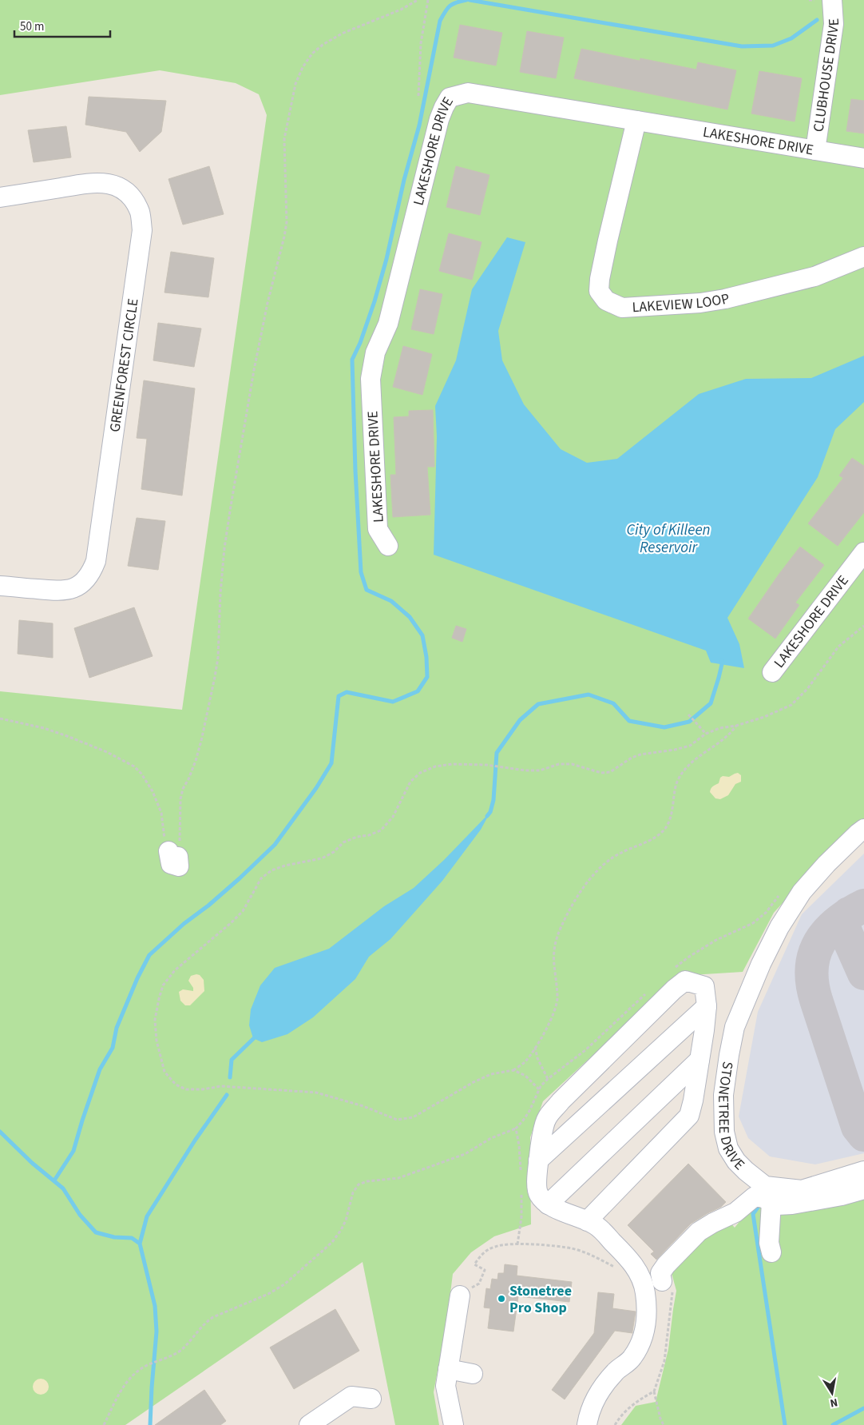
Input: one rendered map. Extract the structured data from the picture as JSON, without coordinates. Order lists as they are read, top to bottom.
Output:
{
  "streets": {
    "street": [
      "CLUBHOUSE DRIVE",
      "LAKESHORE DRIVE",
      "LAKEVIEW LOOP",
      "GREENFOREST CIRCLE",
      "STONETREE DRIVE"
    ]
  },
  "crossings": [
    ["CLUBHOUSE DRIVE", "LAKESHORE DRIVE"],
    ["LAKESHORE DRIVE", "LAKEVIEW LOOP"]
  ],
  "water": ["City of Killeen Reservoir"],
  "places": ["Stonetree Pro Shop"],
  "scale_bar": "50 m",
  "north": "bottom"
}
